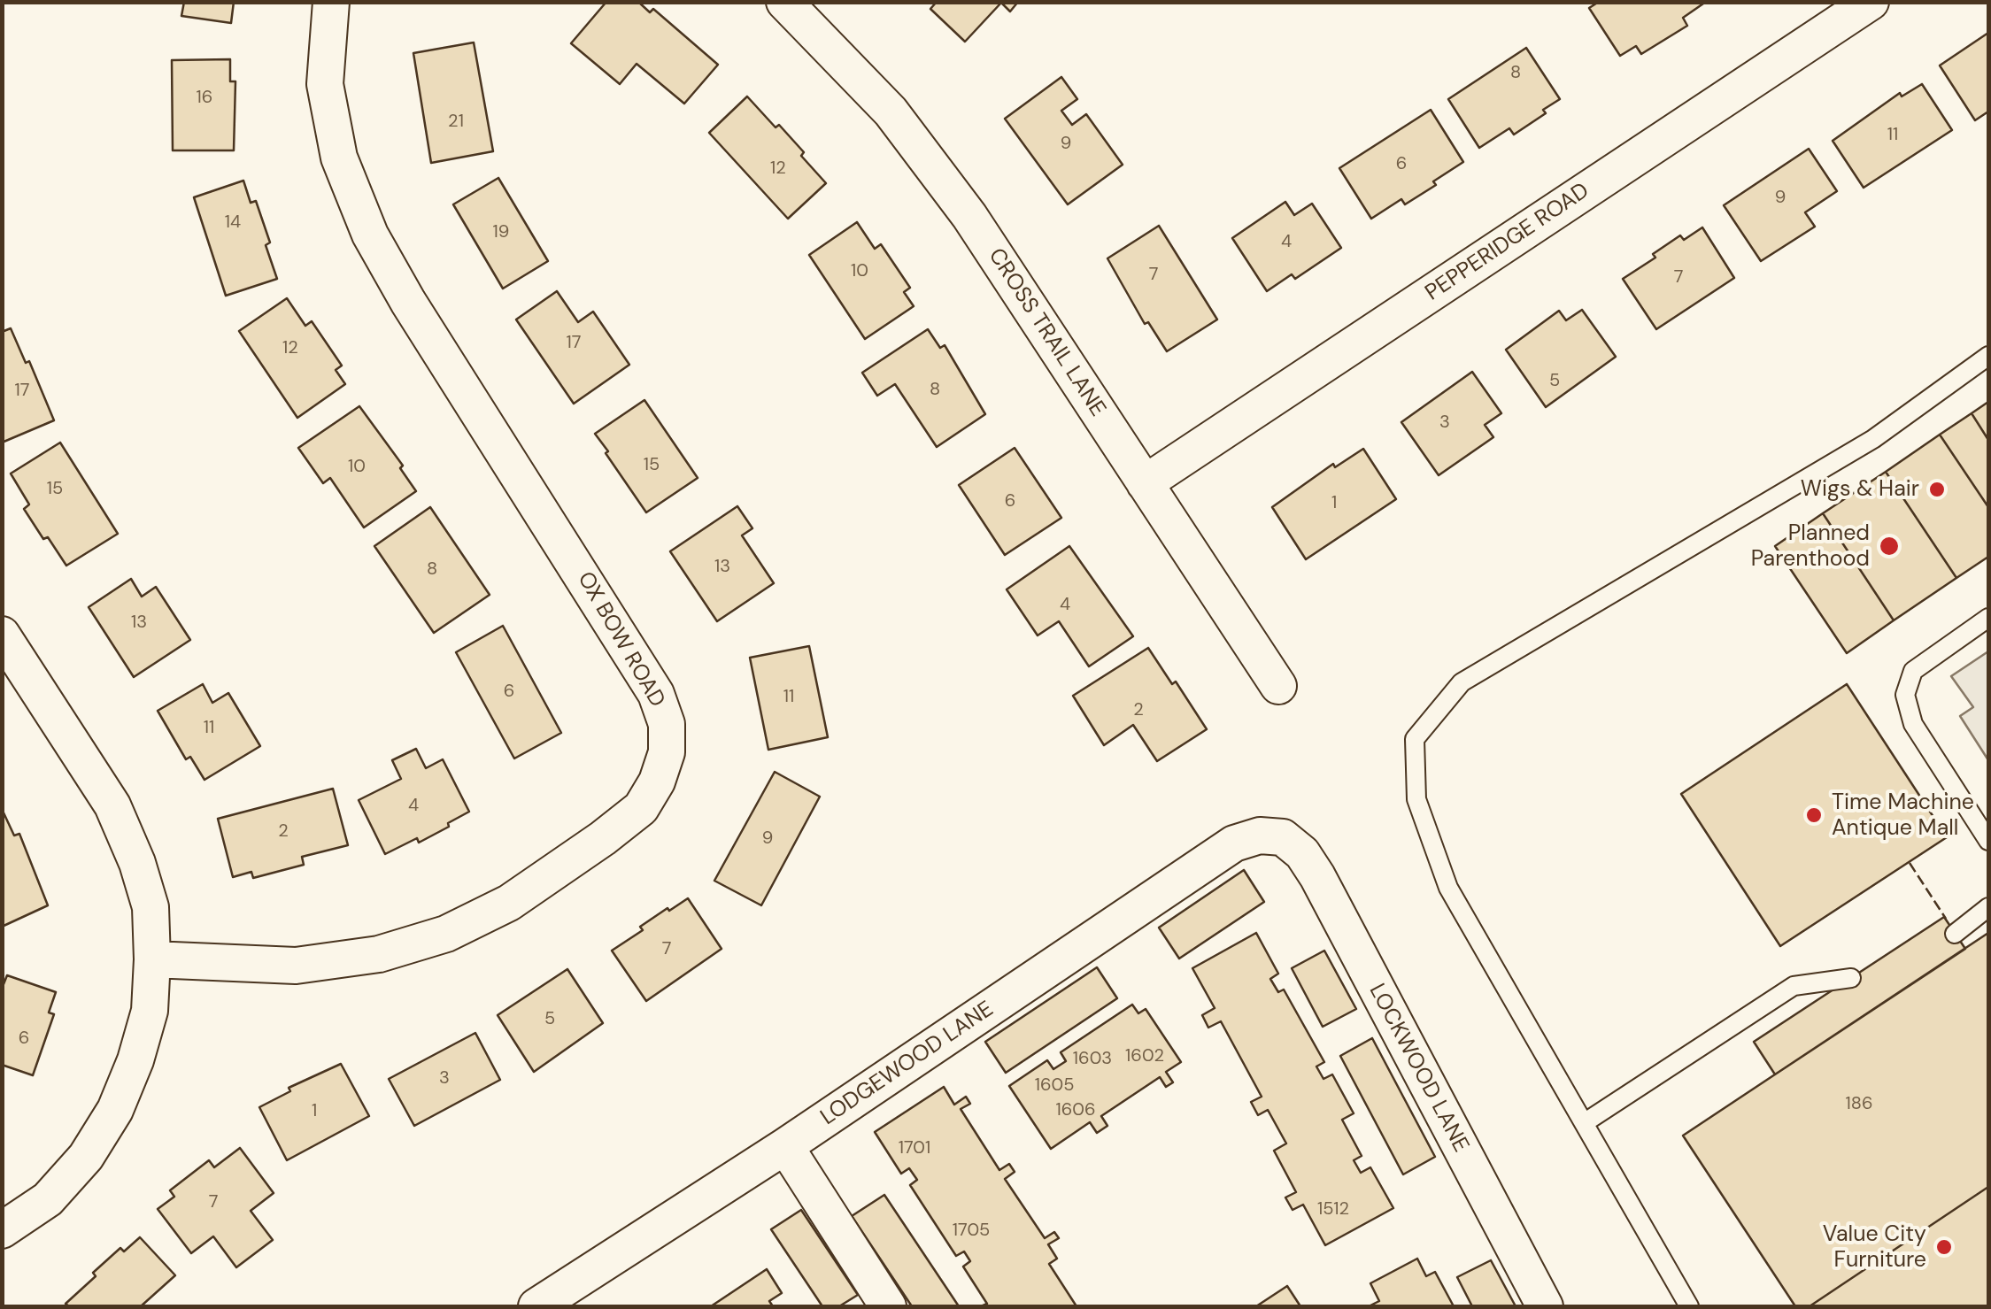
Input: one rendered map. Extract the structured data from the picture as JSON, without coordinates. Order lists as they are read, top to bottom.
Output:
{
  "streets": {
    "street": [
      "PEPPERIDGE ROAD",
      "CROSS TRAIL LANE",
      "OX BOW ROAD",
      "LODGEWOOD LANE",
      "LOCKWOOD LANE"
    ]
  },
  "crossings": [
    ["PEPPERIDGE ROAD", "CROSS TRAIL LANE"],
    ["LODGEWOOD LANE", "LOCKWOOD LANE"]
  ],
  "places": [
    "Wigs & Hair",
    "Planned Parenthood",
    "Time Machine Antique Mall",
    "Value City Furniture"
  ],
  "house_numbers": [
    "8",
    "16",
    "21",
    "11",
    "9",
    "6",
    "12",
    "9",
    "14",
    "19",
    "4",
    "10",
    "7",
    "7",
    "17",
    "12",
    "5",
    "8",
    "17",
    "3",
    "15",
    "10",
    "15",
    "6",
    "1",
    "13",
    "8",
    "4",
    "13",
    "6",
    "11",
    "2",
    "11",
    "4",
    "2",
    "9",
    "7",
    "5",
    "6",
    "1602",
    "1603",
    "3",
    "1605",
    "186",
    "1606",
    "1",
    "1701",
    "7",
    "1512",
    "1705"
  ]
}
